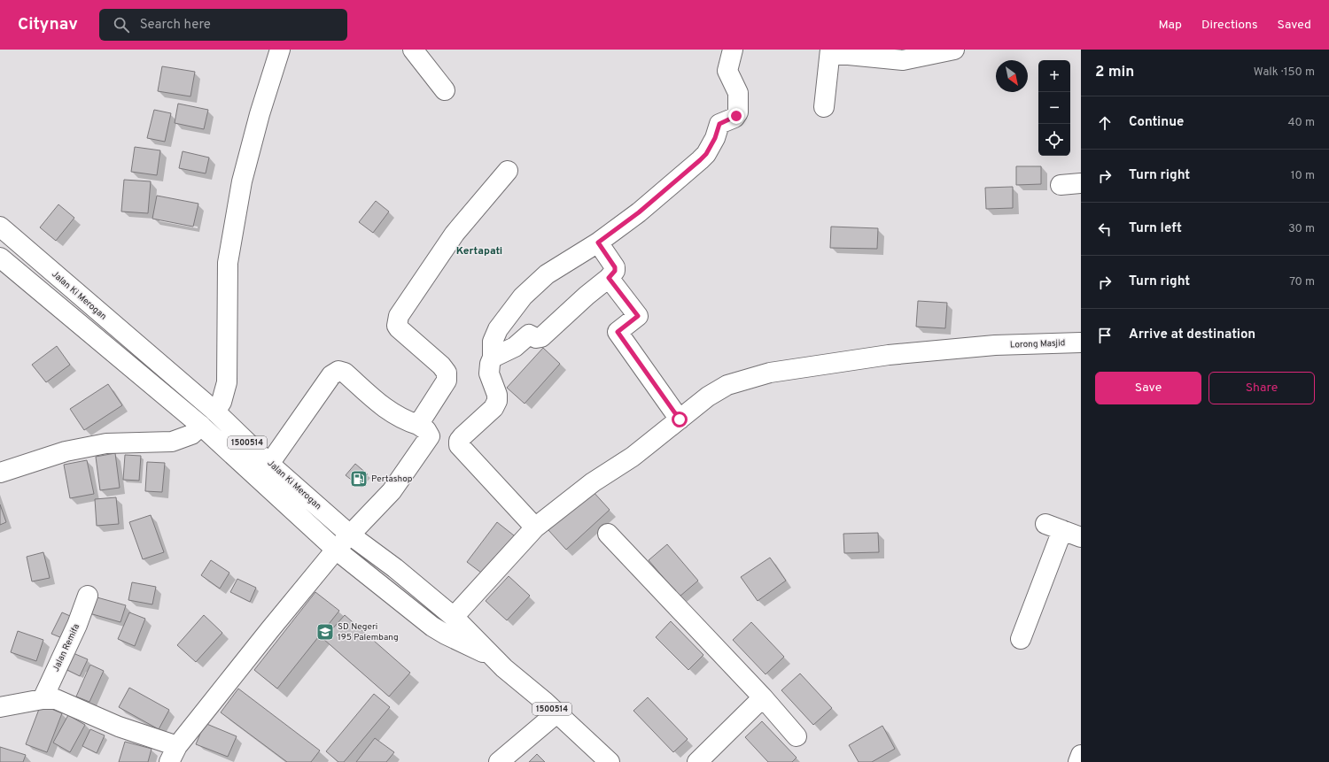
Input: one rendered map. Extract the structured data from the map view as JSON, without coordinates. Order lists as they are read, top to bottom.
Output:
{
  "streets": {
    "main road": [
      "Jalan Ki Merogan",
      "Lorong Masjid",
      "1500514",
      "Jalan Remifa"
    ]
  },
  "crossings": [
    ["Jalan Ki Merogan", "Lorong Masjid"]
  ],
  "districts": ["Kertapati"],
  "places": {
    "fuel station": ["Pertashop"],
    "school or university": ["SD Negeri 195 Palembang"]
  },
  "north": "bottom right",
  "page": {
    "header": "Citynav",
    "search": "Search here",
    "nav": ["Map", "Directions", "Saved"],
    "heading": ["2 min", "Walk · 150 m"],
    "map_buttons": ["+", "−"],
    "list": [
      ["Continue", "40 m"],
      ["Turn right", "10 m"],
      ["Turn left", "30 m"],
      ["Turn right", "70 m"],
      "Arrive at destination"
    ],
    "buttons": ["Save", "Share"]
  }
}
